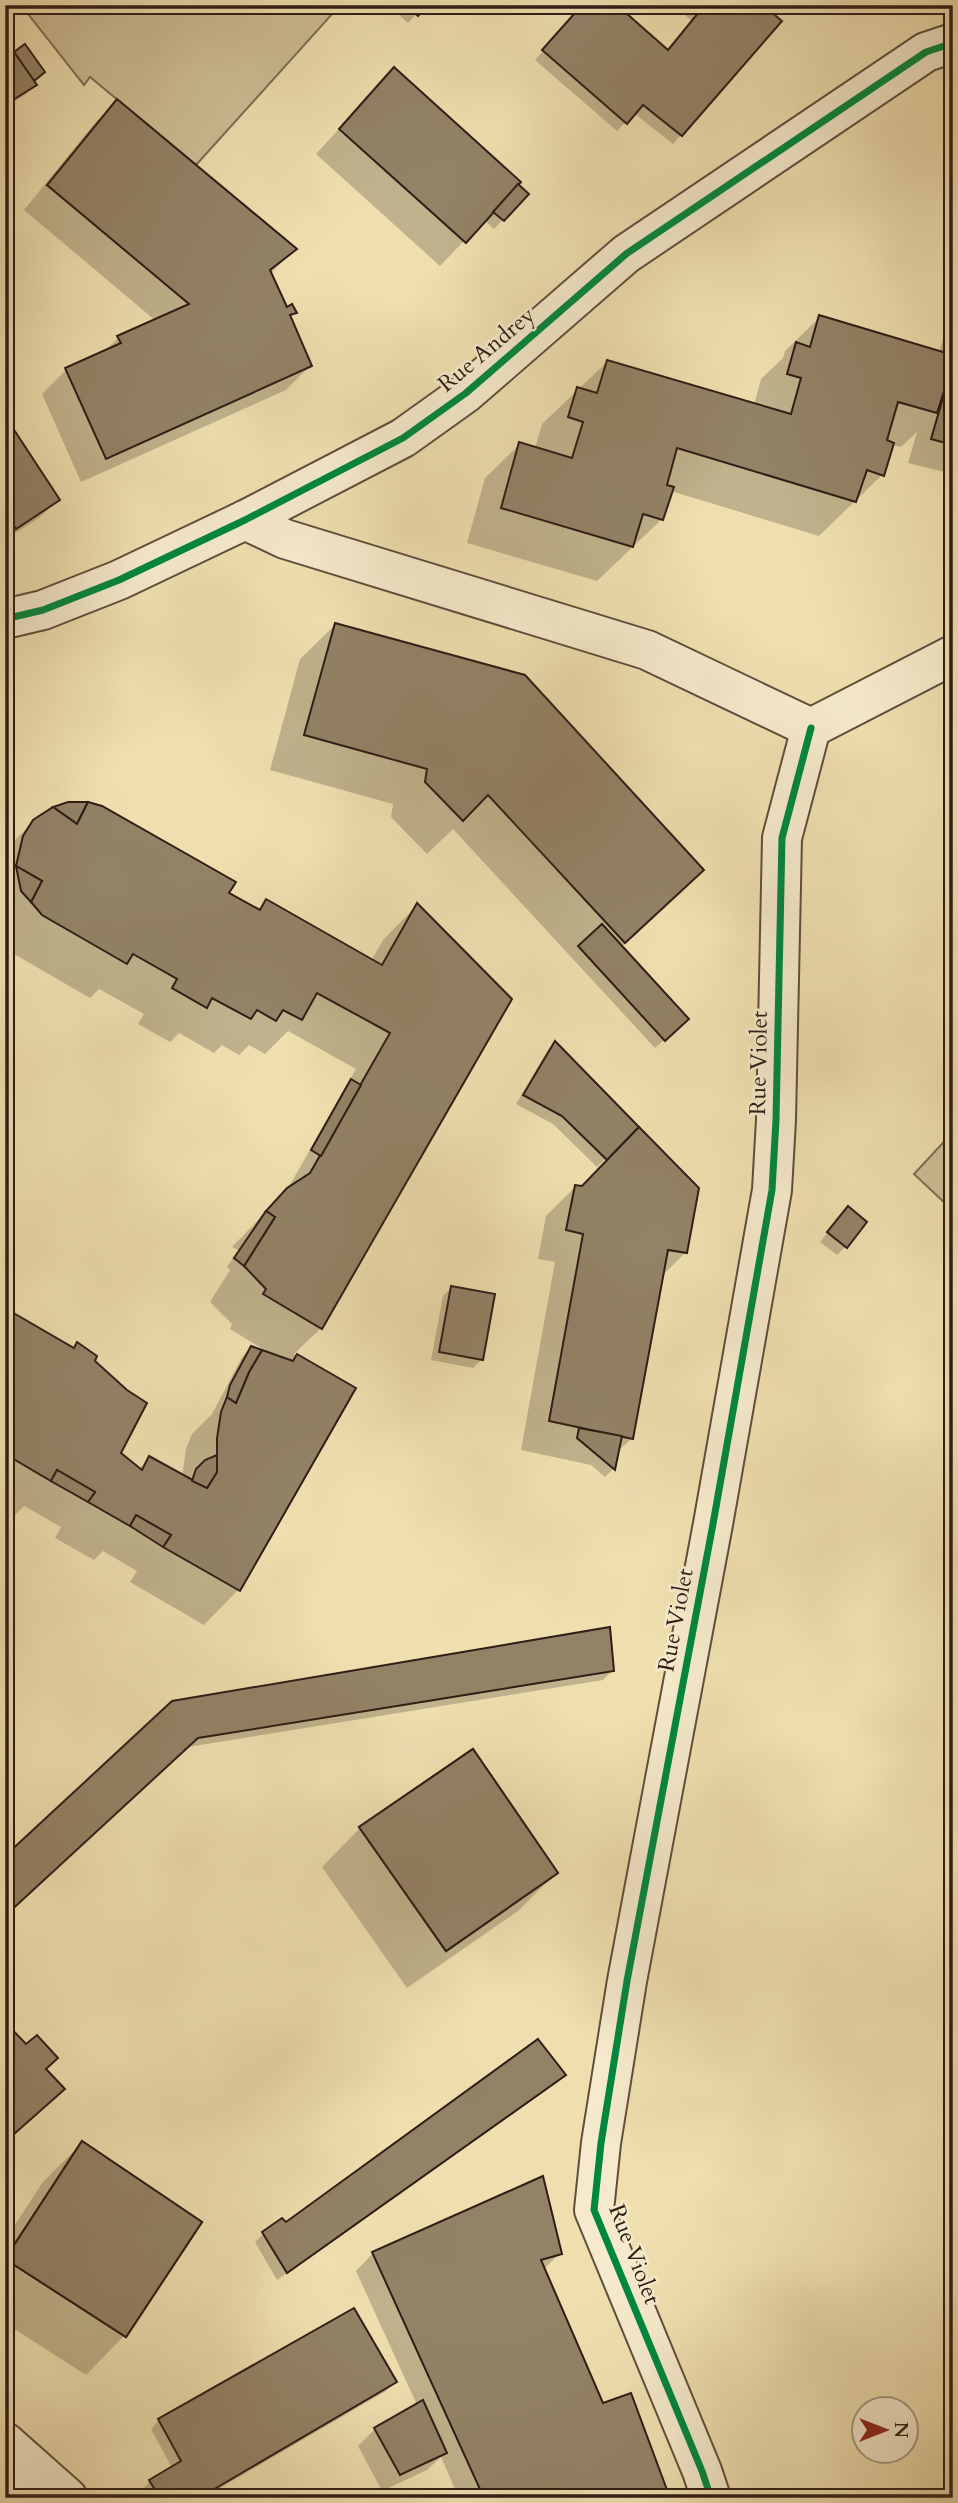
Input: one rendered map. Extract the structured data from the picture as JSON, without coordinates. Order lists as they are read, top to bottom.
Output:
{
  "streets": {
    "street": ["Rue Andrey", "Rue Violet"]
  },
  "north": "right"
}
